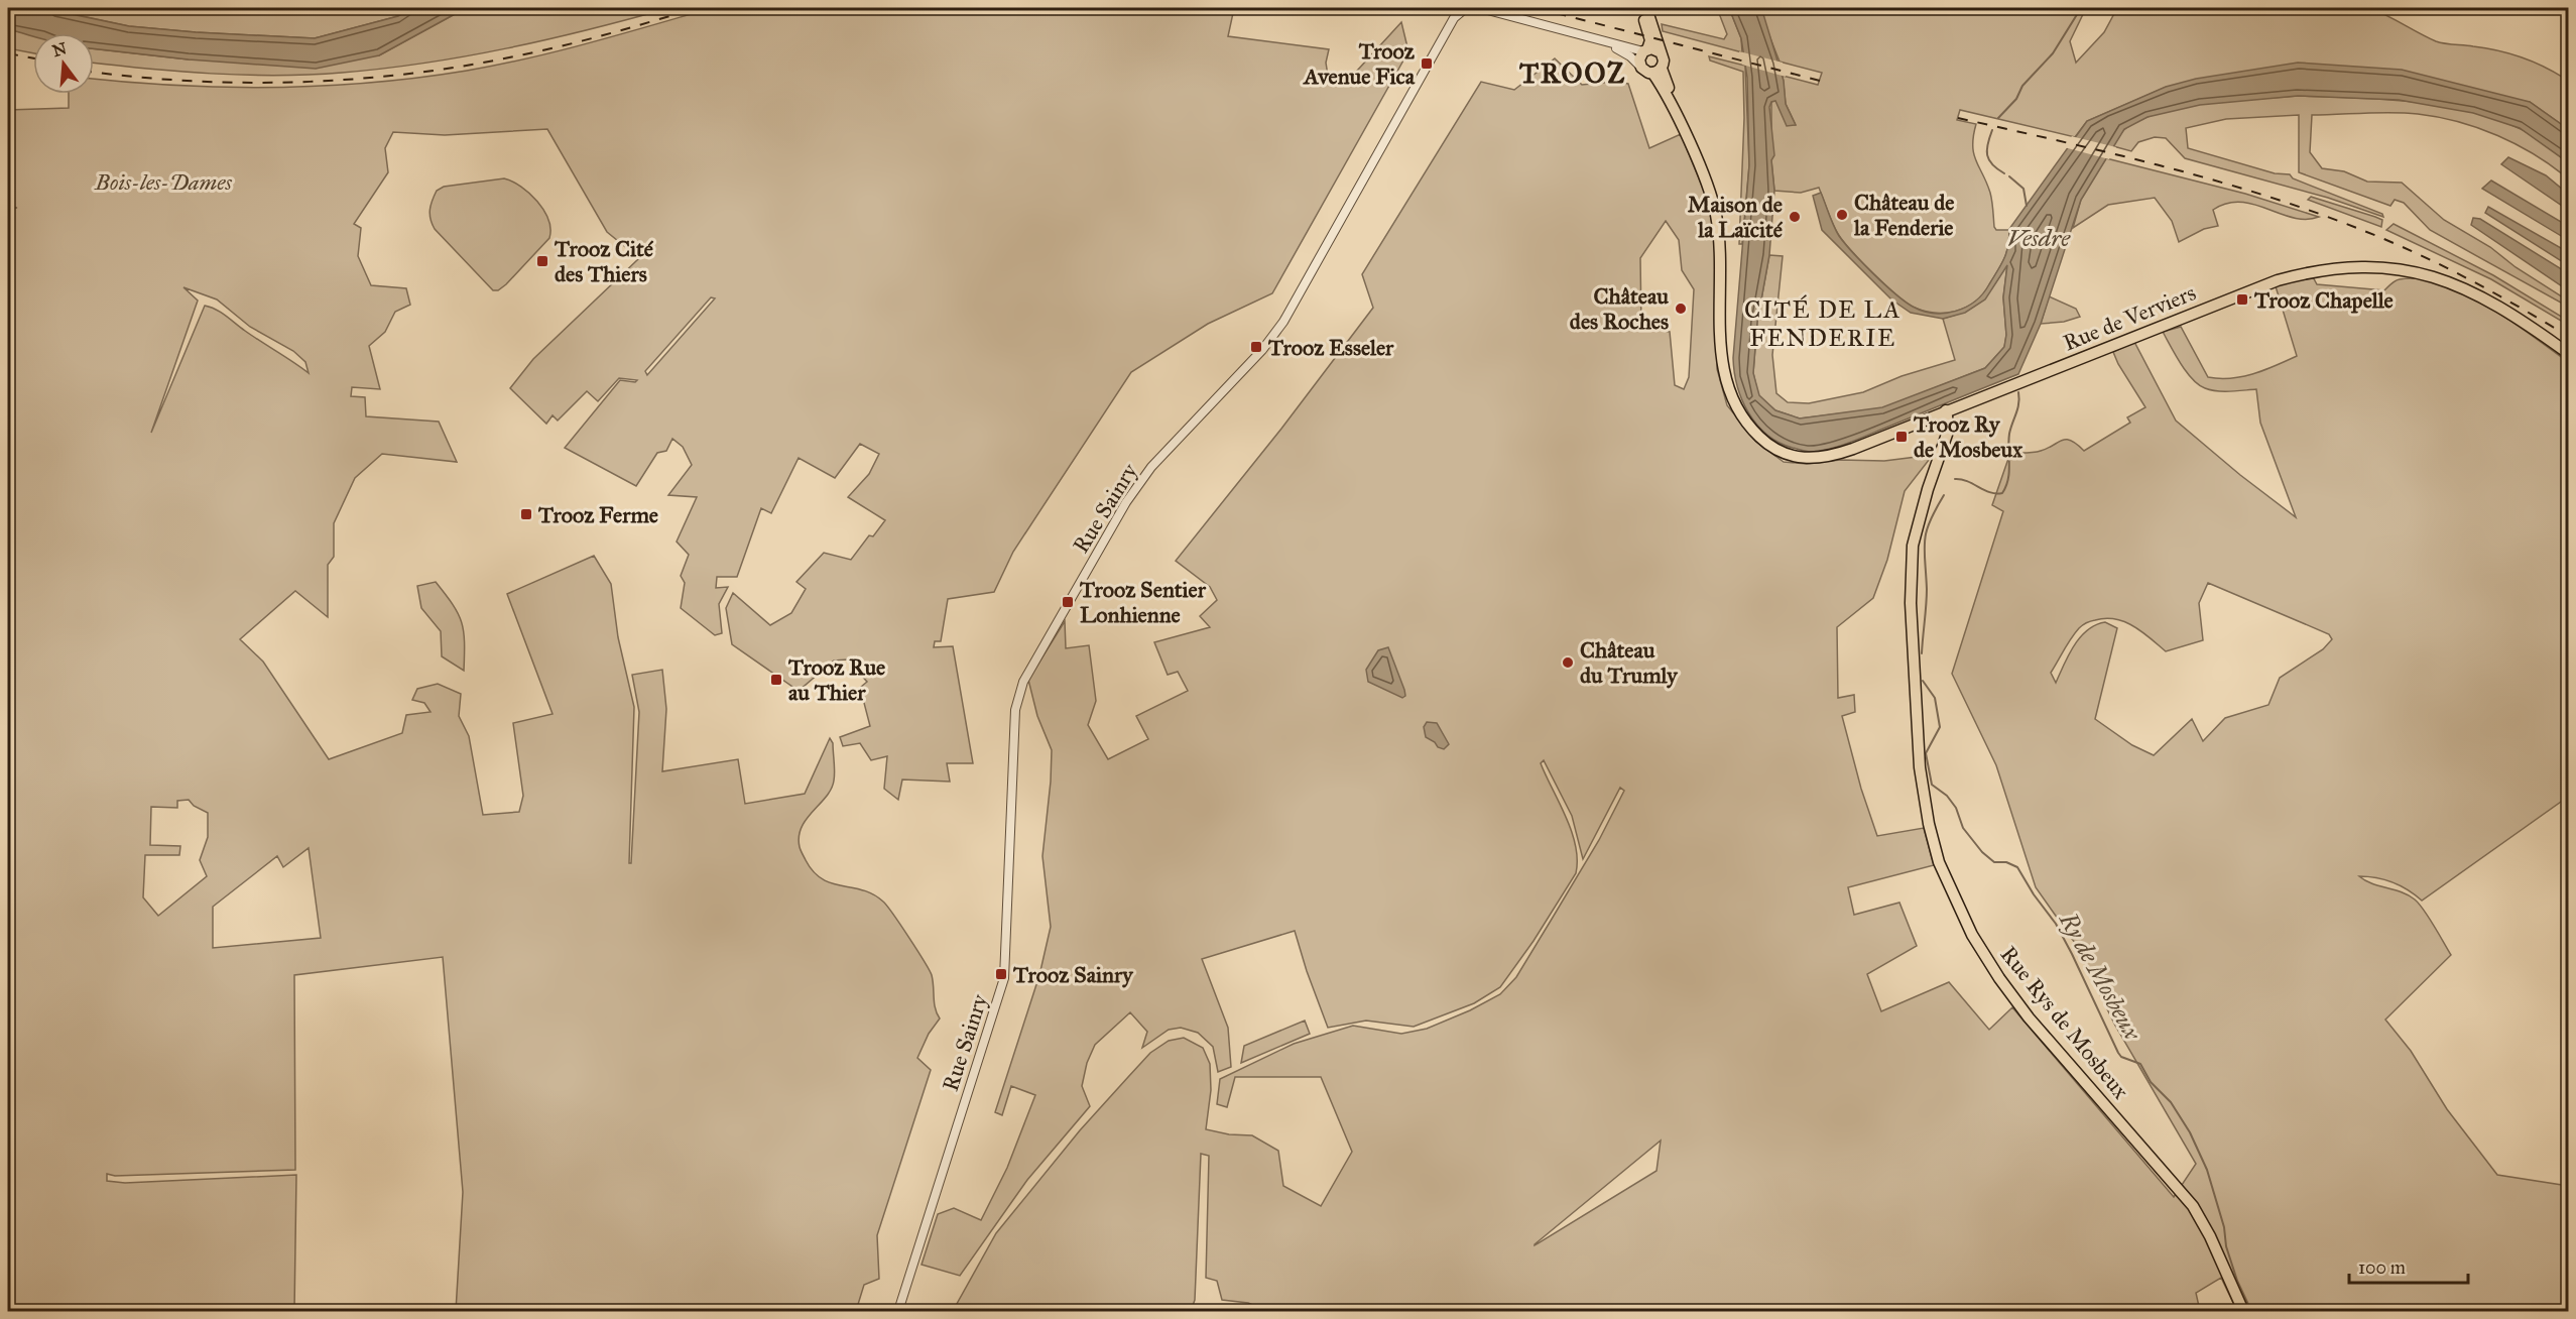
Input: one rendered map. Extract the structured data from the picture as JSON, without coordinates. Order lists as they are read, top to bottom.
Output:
{
  "streets": {
    "main road": ["Rue de Verviers", "Rue Rys de Mosbeux"],
    "street": ["Rue Sainry"]
  },
  "crossings": [
    ["Rue de Verviers", "Rue Rys de Mosbeux"]
  ],
  "districts": ["TROOZ", "CITÉ DE LA FENDERIE"],
  "water": ["Vesdre", "Ry de Mosbeux"],
  "parks": ["Bois-les-Dames"],
  "places": {
    "transit": [
      "Trooz Avenue Fica",
      "Trooz Cité des Thiers",
      "Trooz Chapelle",
      "Trooz Esseler",
      "Trooz Ry de Mosbeux",
      "Trooz Ferme",
      "Trooz Sentier Lonhienne",
      "Trooz Rue au Thier",
      "Trooz Sainry"
    ],
    "other": [
      "Château de la Fenderie",
      "Maison de la Laïcité",
      "Château des Roches",
      "Château du Trumly"
    ]
  },
  "scale_bar": "100 m",
  "north": "top"
}
